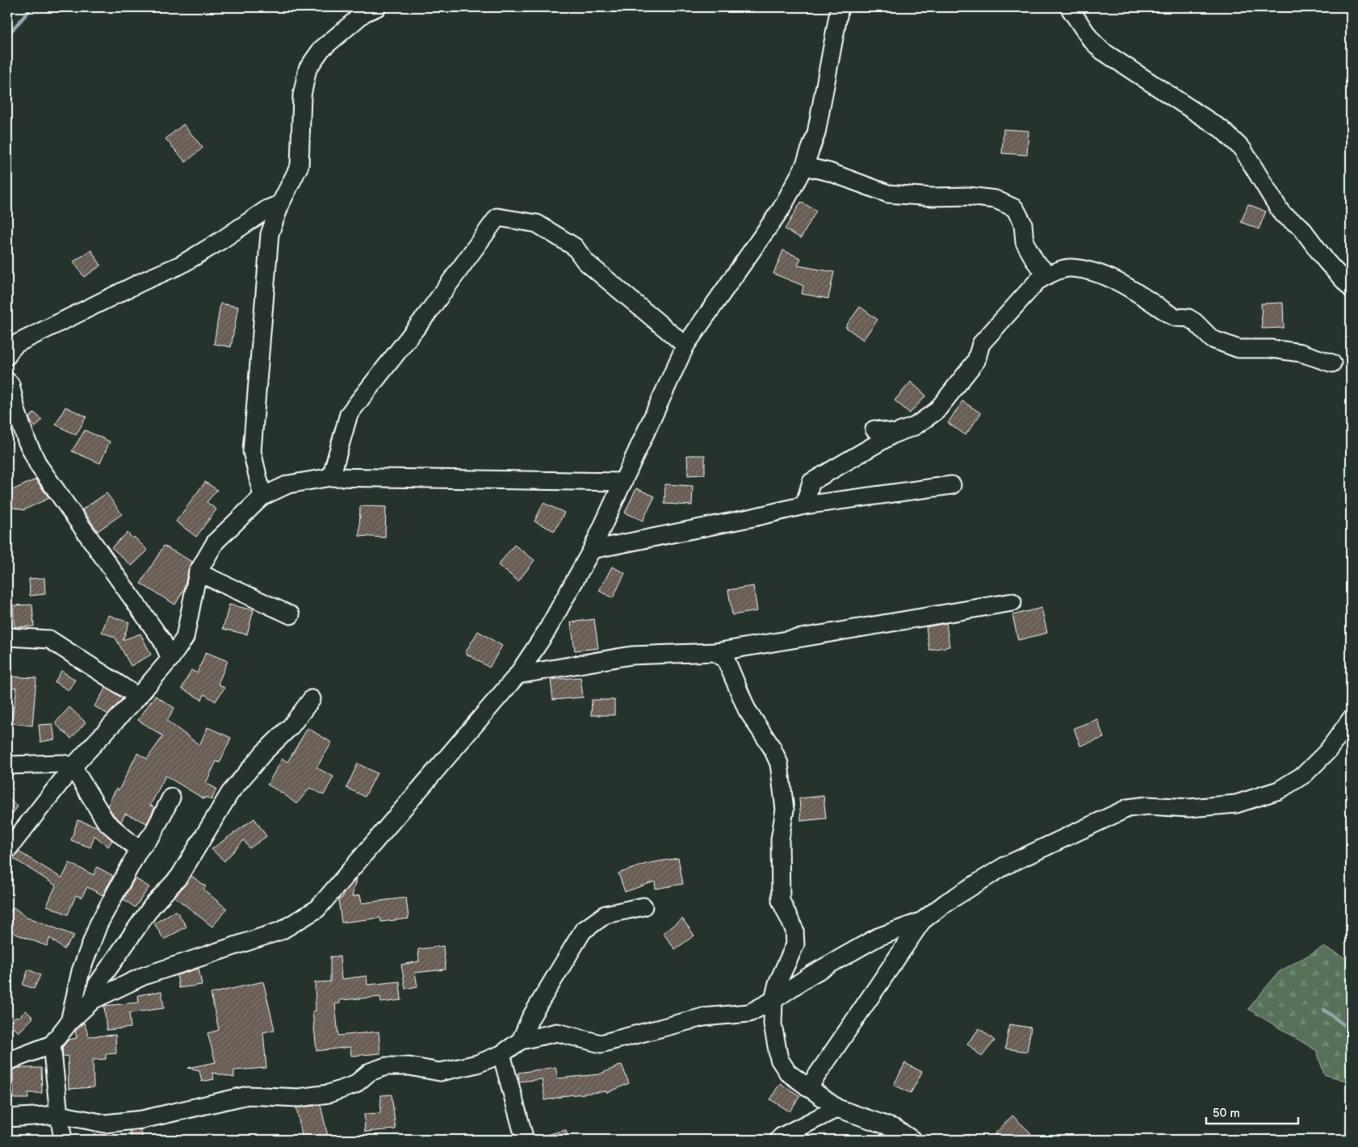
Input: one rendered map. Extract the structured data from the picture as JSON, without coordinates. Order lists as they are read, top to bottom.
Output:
{
  "scale_bar": "50 m"
}
